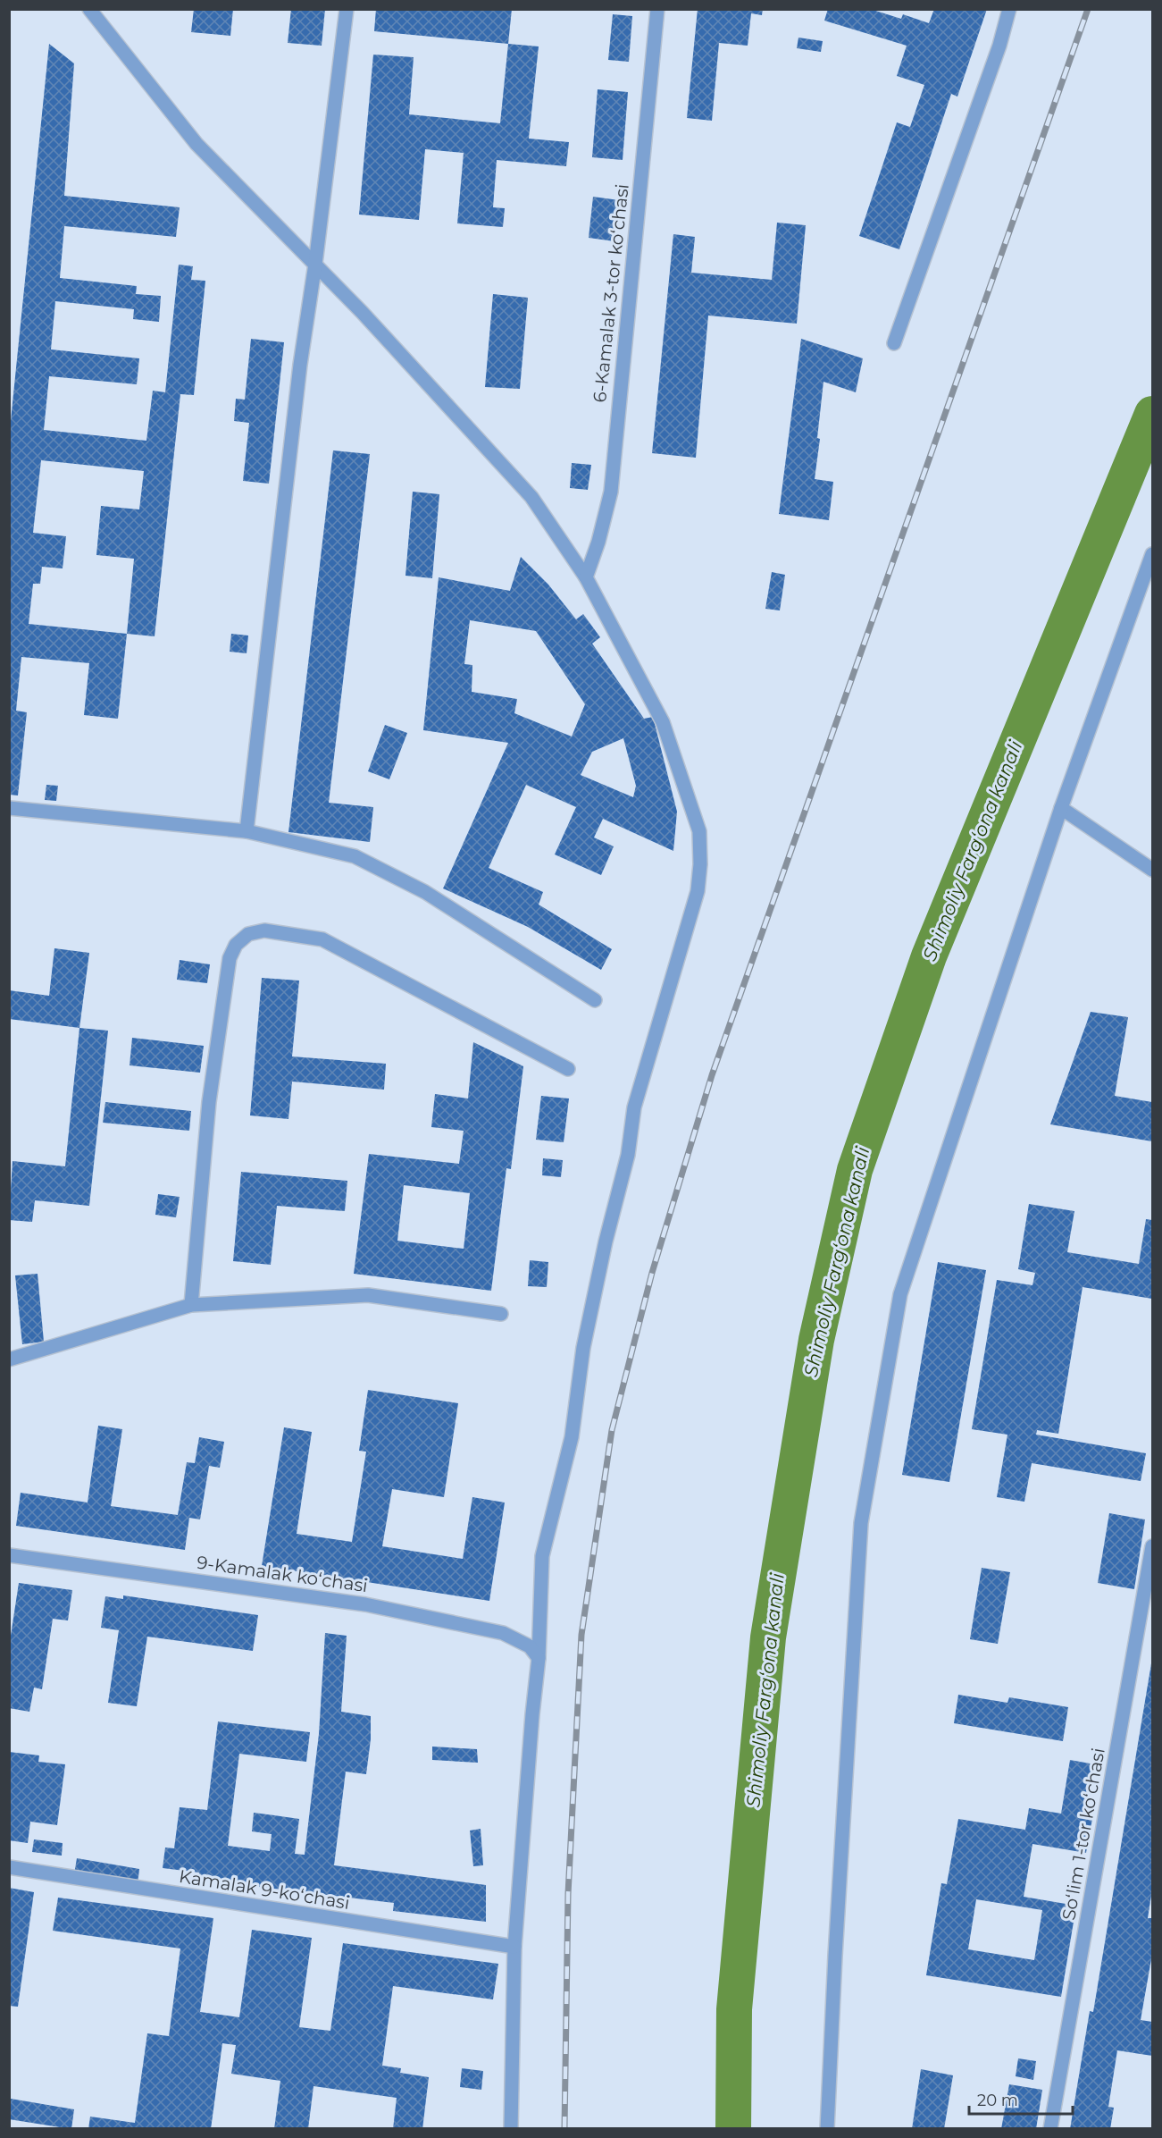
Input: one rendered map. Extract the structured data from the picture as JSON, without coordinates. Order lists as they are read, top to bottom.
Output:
{
  "streets": {
    "street": [
      "6-Kamalak 3-tor koʻchasi",
      "9-Kamalak koʻchasi",
      "Soʻlim 1-tor koʻchasi",
      "Kamalak 9-koʻchasi"
    ]
  },
  "water": ["Shimoliy Fargʻona kanali"],
  "scale_bar": "20 m"
}
